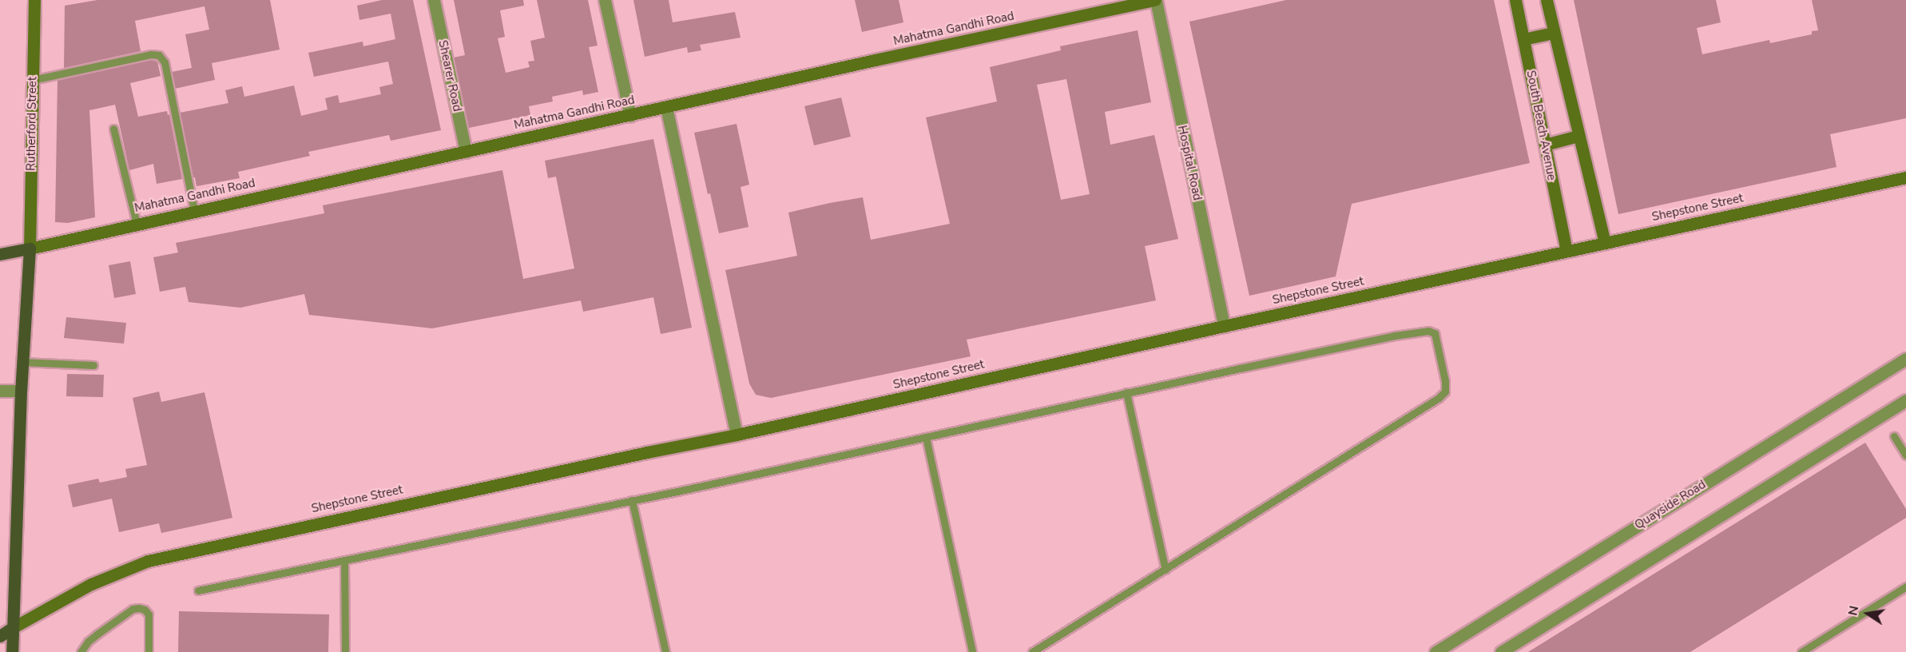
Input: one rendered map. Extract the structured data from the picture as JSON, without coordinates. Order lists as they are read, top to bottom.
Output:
{
  "streets": {
    "main road": [
      "Mahatma Gandhi Road",
      "Rutherford Street",
      "South Beach Avenue",
      "Shepstone Street"
    ],
    "street": ["Shearer Road", "Hospital Road", "Quayside Road"]
  },
  "crossings": [
    ["Mahatma Gandhi Road", "Shearer Road"],
    ["Mahatma Gandhi Road", "Rutherford Street"],
    ["Mahatma Gandhi Road", "Hospital Road"],
    ["South Beach Avenue", "Shepstone Street"],
    ["Hospital Road", "Shepstone Street"]
  ],
  "north": "left"
}
